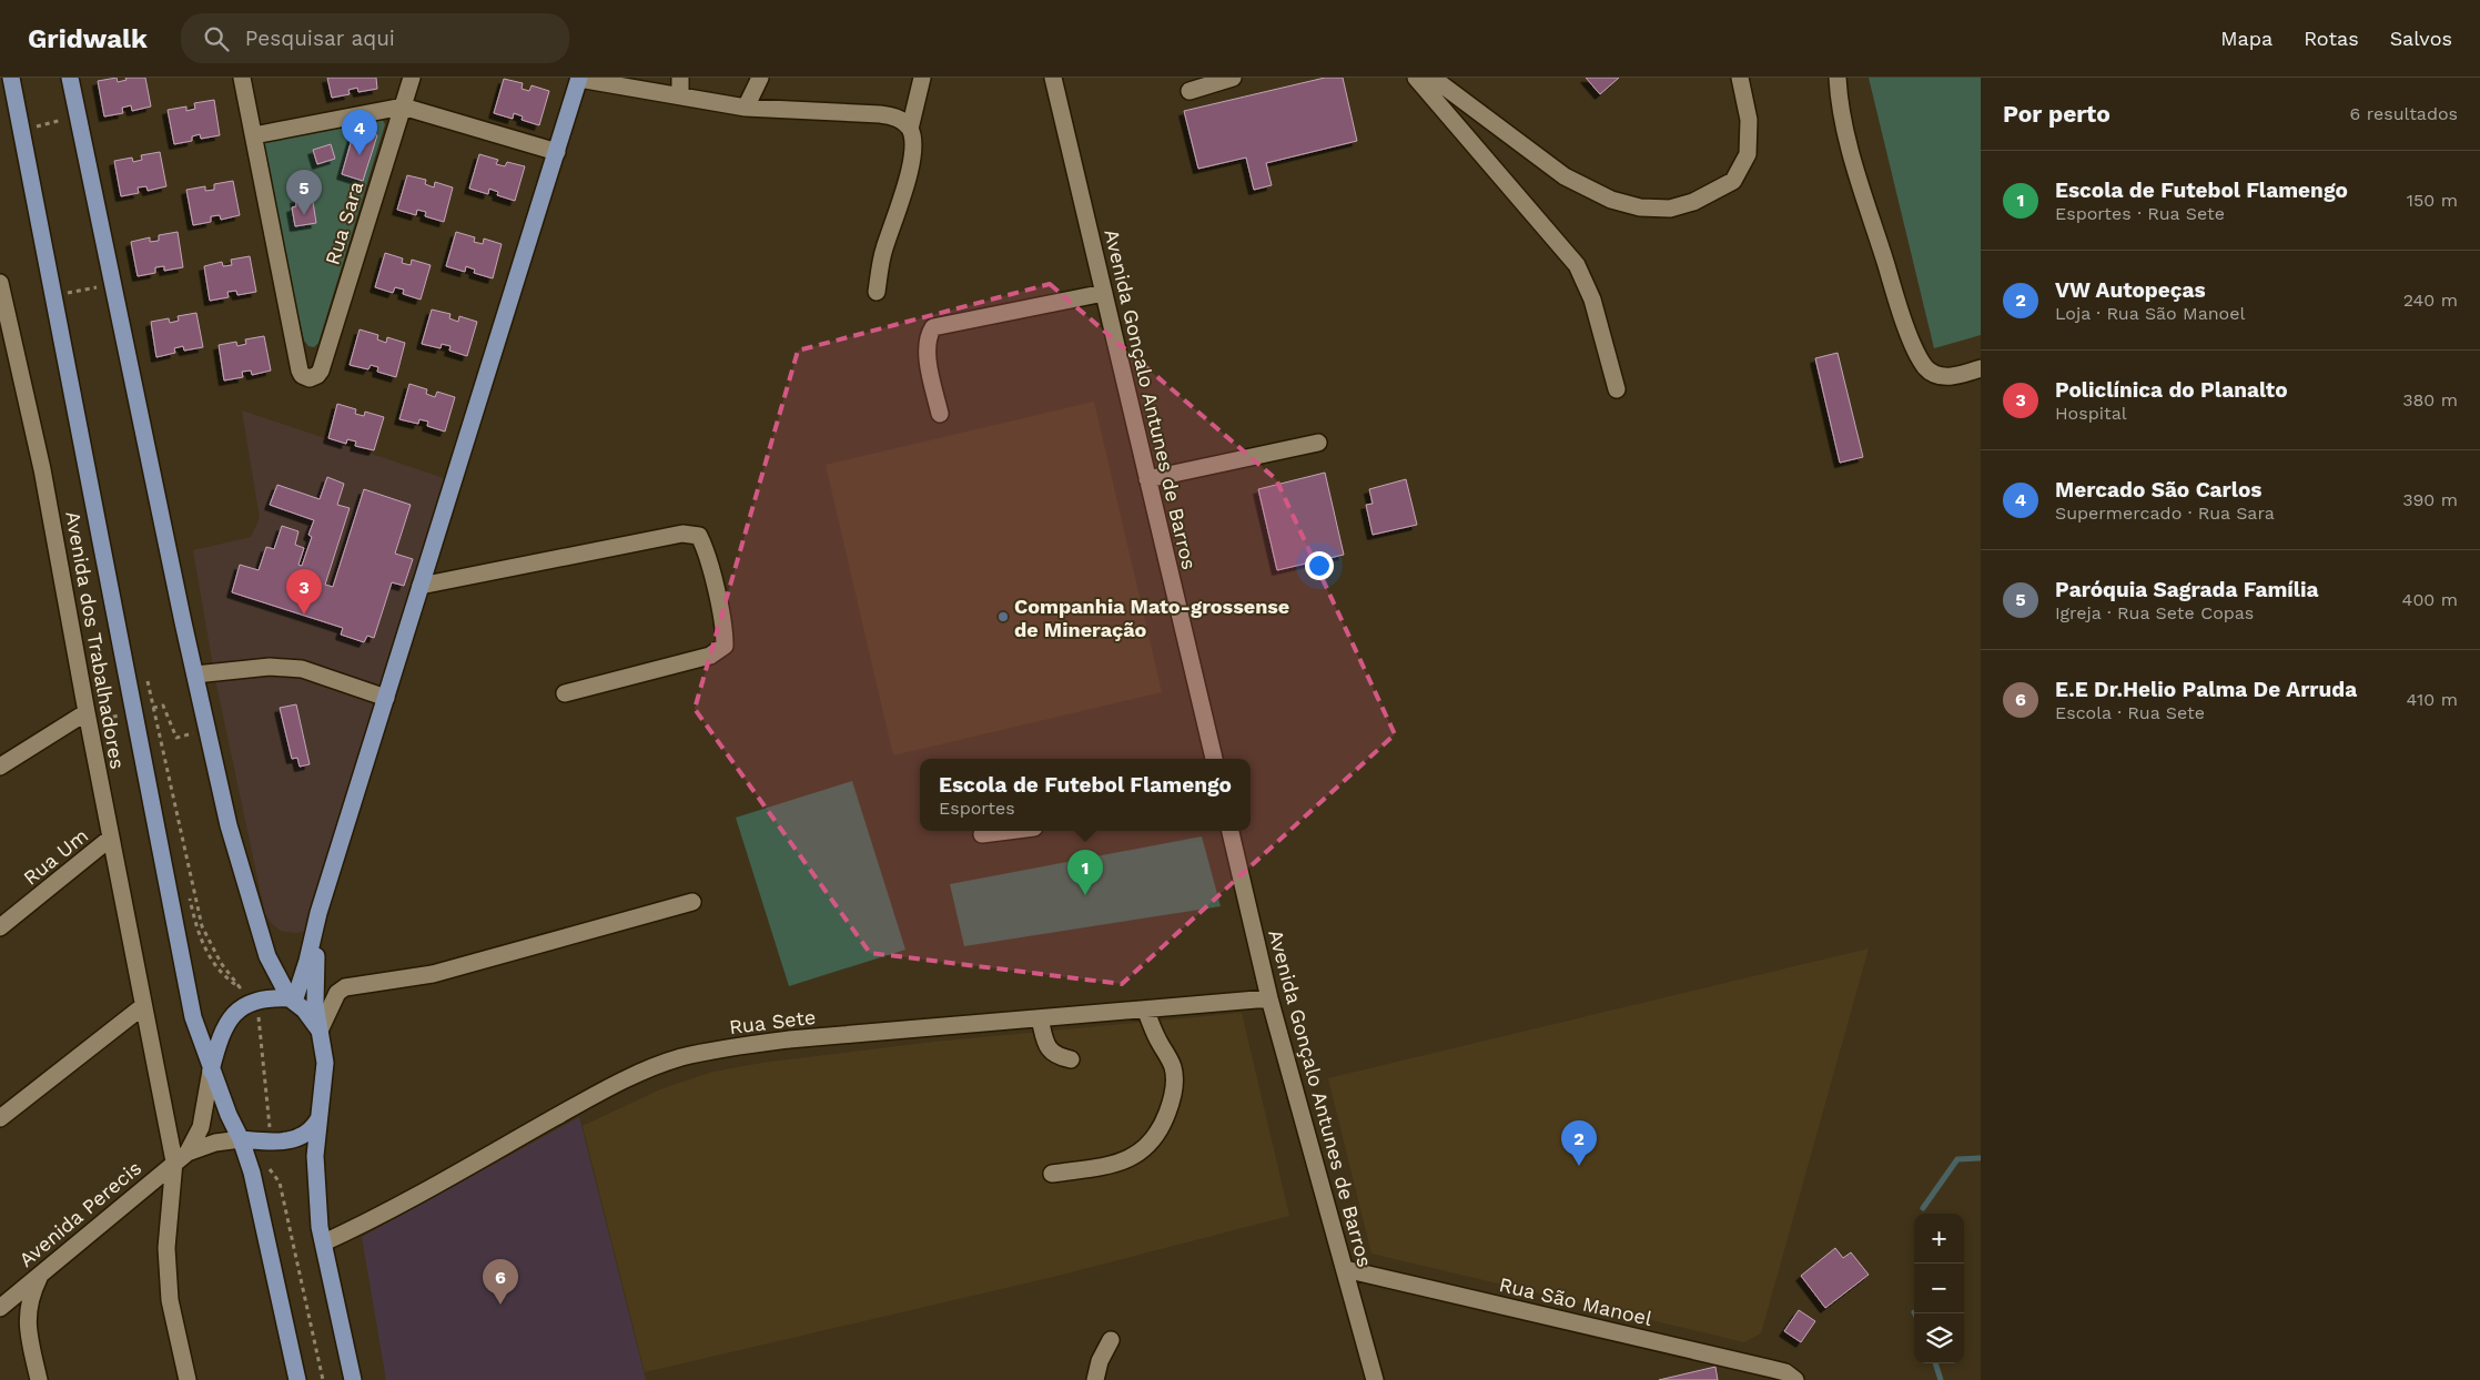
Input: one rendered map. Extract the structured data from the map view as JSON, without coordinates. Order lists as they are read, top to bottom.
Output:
{
  "streets": {
    "street": [
      "Rua Sara",
      "Avenida Gonçalo Antunes de Barros",
      "Avenida dos Trabalhadores",
      "Rua Um",
      "Rua Sete",
      "Avenida Perecis",
      "Rua São Manoel"
    ]
  },
  "crossings": [
    ["Avenida Gonçalo Antunes de Barros", "Rua Sete"],
    ["Avenida Gonçalo Antunes de Barros", "Rua São Manoel"],
    ["Avenida dos Trabalhadores", "Rua Um"],
    ["Avenida dos Trabalhadores", "Avenida Perecis"]
  ],
  "places": ["Companhia Mato-grossense de Mineração"],
  "page": {
    "header": "Gridwalk",
    "search": "Pesquisar aqui",
    "nav": ["Mapa", "Rotas", "Salvos"],
    "heading": ["Por perto", "6 resultados"],
    "pins": [
      "4",
      "5",
      "3",
      "1",
      "2",
      "6"
    ],
    "list": [
      {
        "mark": "1",
        "name": "Escola de Futebol Flamengo",
        "note": "Esportes · Rua Sete",
        "value": "150 m"
      },
      {
        "mark": "2",
        "name": "VW Autopeças",
        "note": "Loja · Rua São Manoel",
        "value": "240 m"
      },
      {
        "mark": "3",
        "name": "Policlínica do Planalto",
        "note": "Hospital",
        "value": "380 m"
      },
      {
        "mark": "4",
        "name": "Mercado São Carlos",
        "note": "Supermercado · Rua Sara",
        "value": "390 m"
      },
      {
        "mark": "5",
        "name": "Paróquia Sagrada Família",
        "note": "Igreja · Rua Sete Copas",
        "value": "400 m"
      },
      {
        "mark": "6",
        "name": "E.E Dr.Helio Palma De Arruda",
        "note": "Escola · Rua Sete",
        "value": "410 m"
      }
    ],
    "popup": ["Escola de Futebol Flamengo", "Esportes"],
    "map_buttons": ["+", "−"]
  }
}
